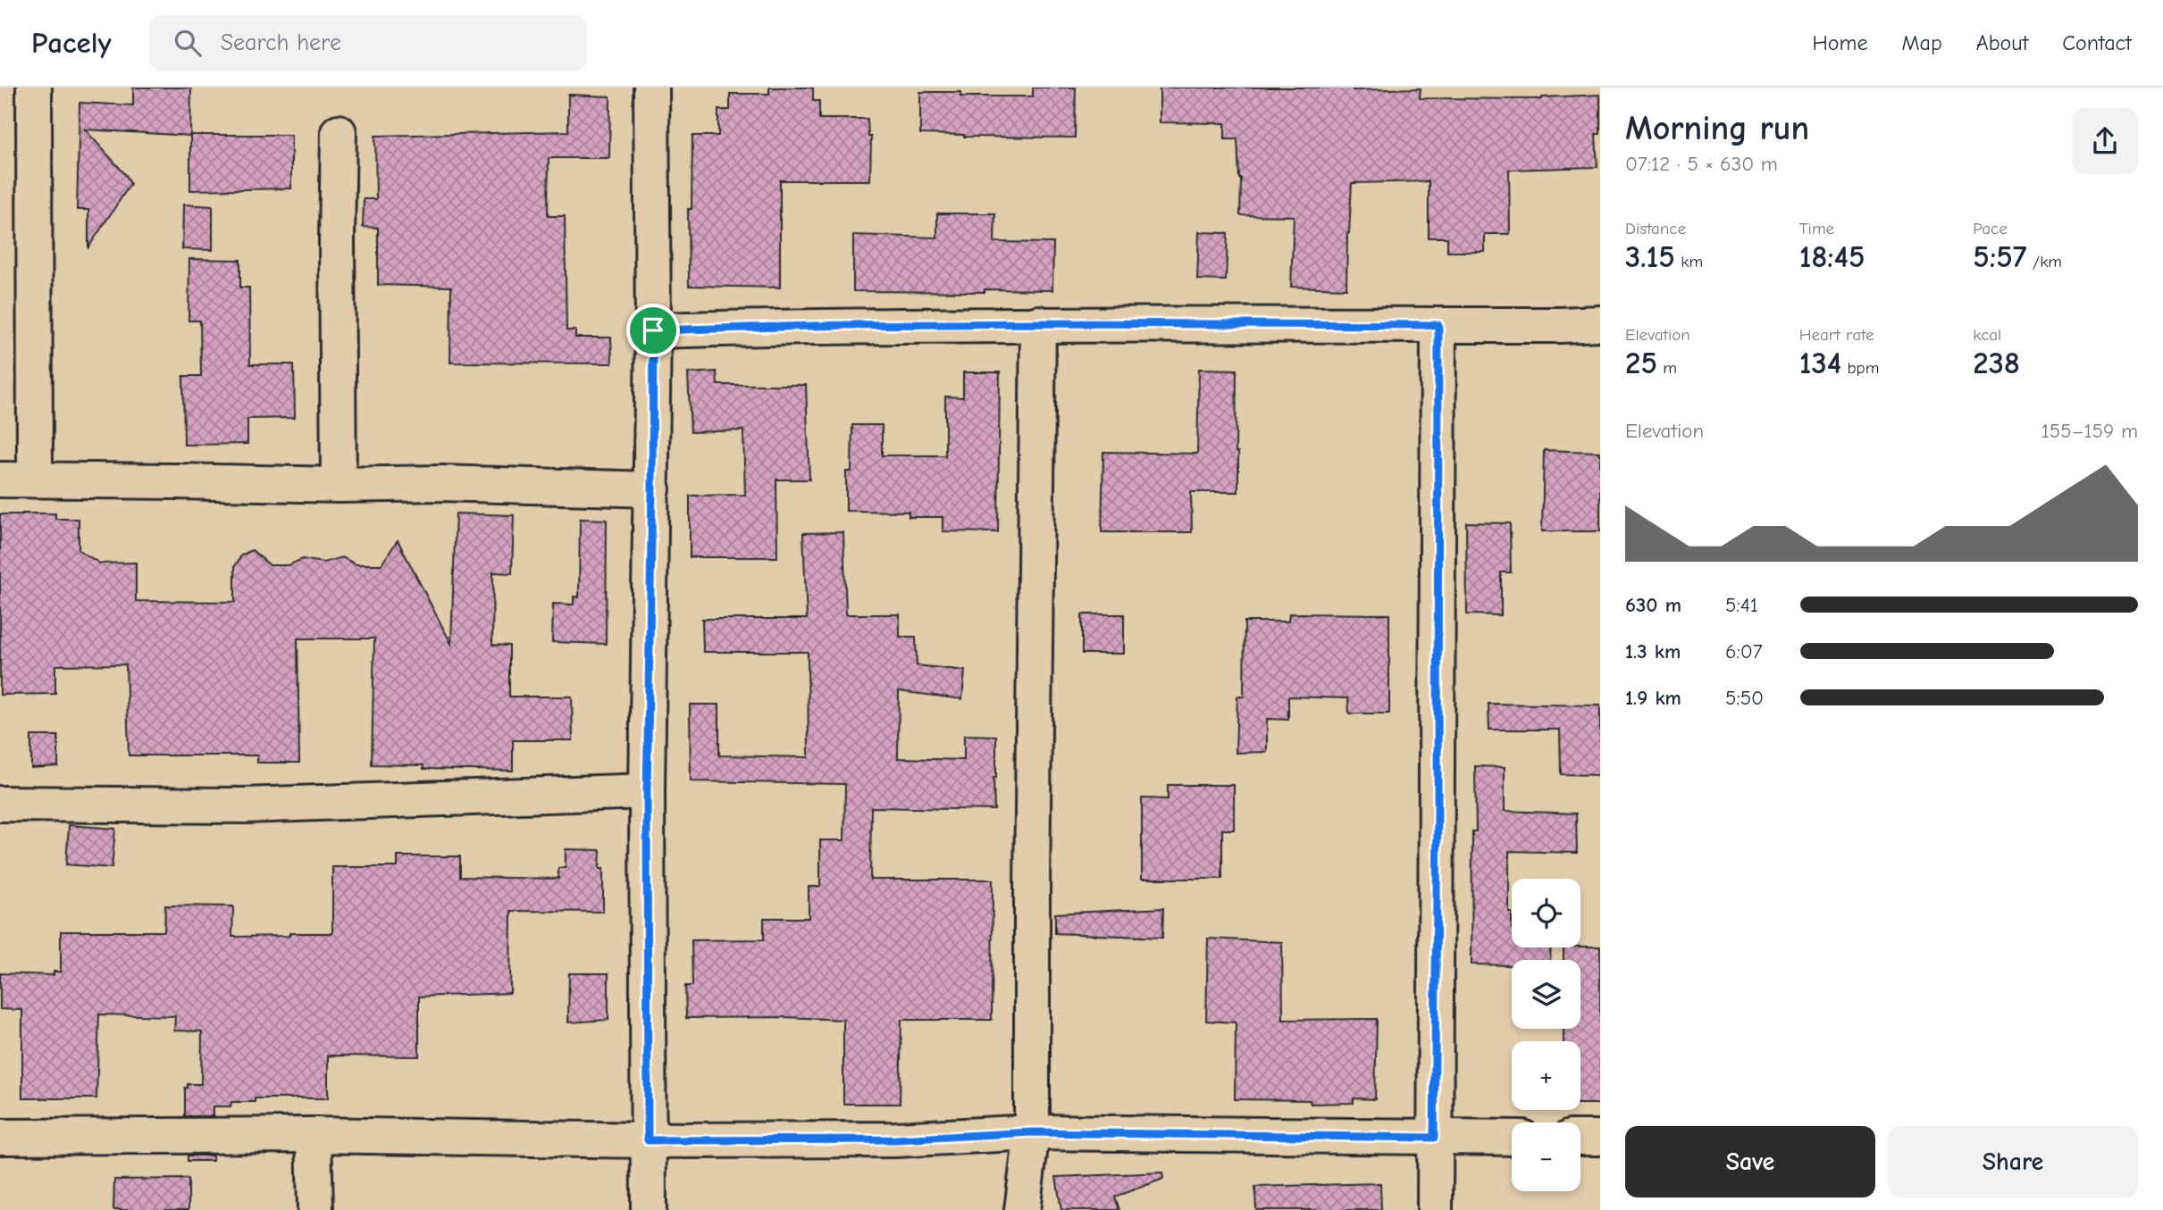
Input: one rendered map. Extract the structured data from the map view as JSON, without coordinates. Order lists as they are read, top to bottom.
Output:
{
  "page": {
    "header": "Pacely",
    "search": "Search here",
    "nav": [
      "Home",
      "Map",
      "About",
      "Contact"
    ],
    "heading": ["Morning run", "07:12 · 5 × 630 m"],
    "stats": [
      ["Distance", "3.15 km"],
      ["Time", "18:45"],
      ["Pace", "5:57 /km"],
      ["Elevation", "25 m"],
      ["Heart rate", "134 bpm"],
      ["kcal", "238"]
    ],
    "chart": ["Elevation", "155–159 m"],
    "list": [
      {
        "name": "630 m",
        "note": "5:41"
      },
      {
        "name": "1.3 km",
        "note": "6:07"
      },
      {
        "name": "1.9 km",
        "note": "5:50"
      }
    ],
    "map_buttons": ["+", "−"],
    "buttons": ["Save", "Share"]
  }
}
